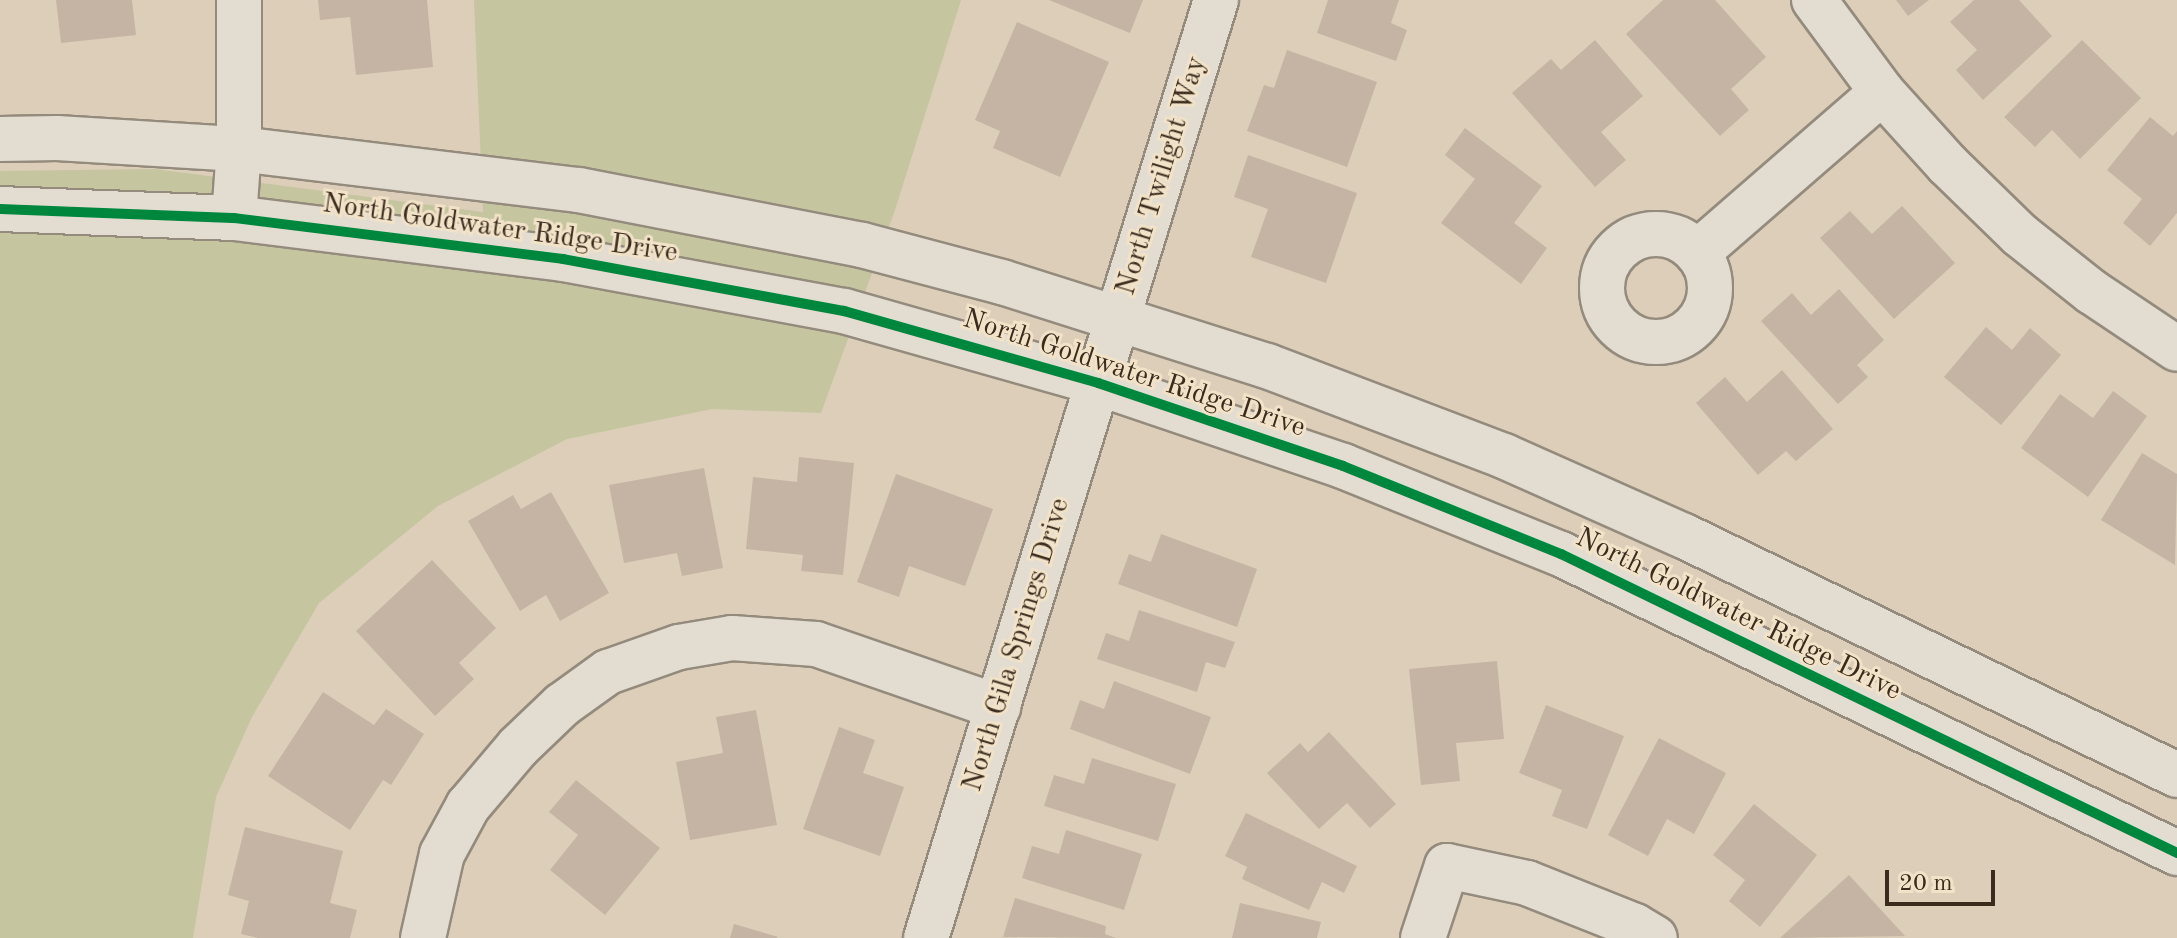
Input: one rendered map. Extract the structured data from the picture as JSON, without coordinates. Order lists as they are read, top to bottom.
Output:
{
  "streets": {
    "street": ["North Twilight Way", "North Goldwater Ridge Drive", "North Gila Springs Drive"]
  },
  "crossings": [
    ["North Twilight Way", "North Goldwater Ridge Drive"],
    ["North Twilight Way", "North Gila Springs Drive"],
    ["North Goldwater Ridge Drive", "North Gila Springs Drive"]
  ],
  "scale_bar": "20 m"
}
